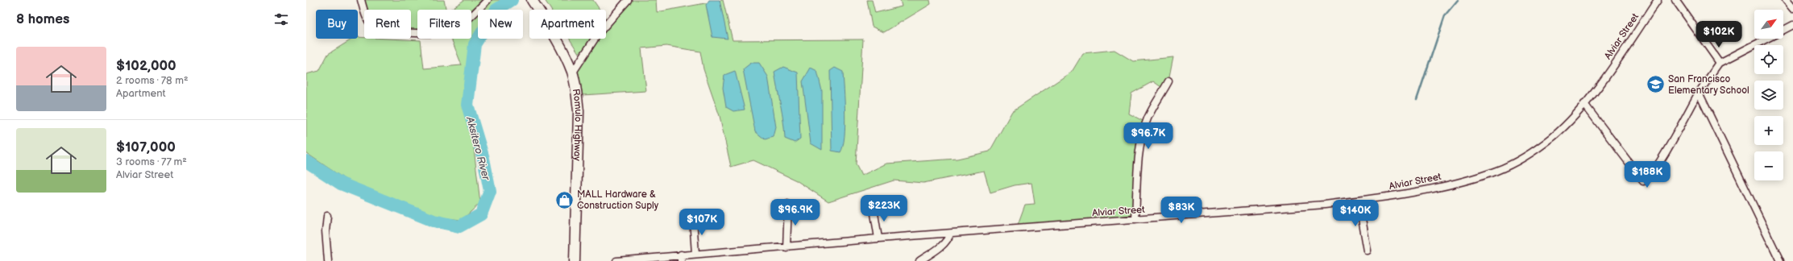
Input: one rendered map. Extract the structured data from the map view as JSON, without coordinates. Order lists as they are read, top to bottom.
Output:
{
  "streets": {
    "highway": ["Romulo Highway"],
    "street": ["Alviar Street"]
  },
  "water": ["Aksitero River"],
  "places": {
    "school or university": ["San Francisco Elementary School"],
    "shop": ["MALL Hardware & Construction Suply"]
  },
  "north": "top right",
  "page": {
    "heading": "8 homes",
    "map_buttons": ["+", "−"],
    "chip": [
      "Buy",
      "Rent",
      "Filters",
      "New",
      "Apartment"
    ],
    "price": [
      "$102K",
      "$96.7K",
      "$188K",
      "$223K",
      "$83K",
      "$96.9K",
      "$140K",
      "$107K"
    ],
    "list": [
      {
        "name": "$102,000",
        "note": "2 rooms · 78 m² · Apartment"
      },
      {
        "name": "$107,000",
        "note": "3 rooms · 77 m² · Alviar Street"
      }
    ]
  }
}
